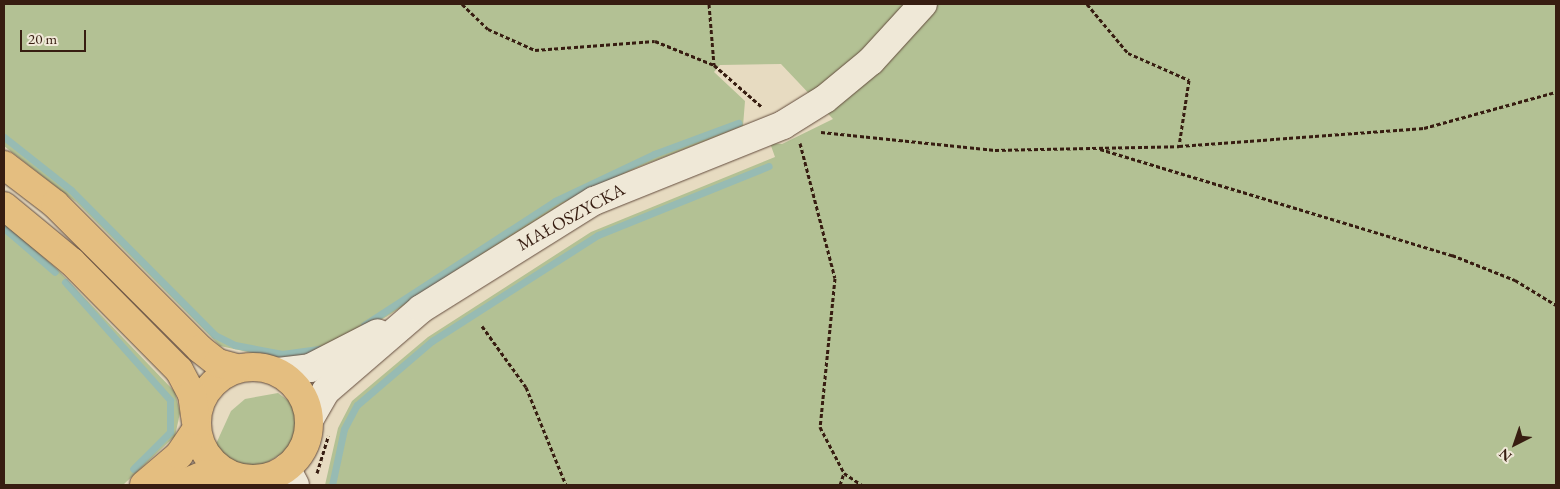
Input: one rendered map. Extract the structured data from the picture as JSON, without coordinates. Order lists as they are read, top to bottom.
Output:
{
  "streets": {
    "street": ["MAŁOSZYCKA"]
  },
  "scale_bar": "20 m",
  "north": "bottom left"
}
